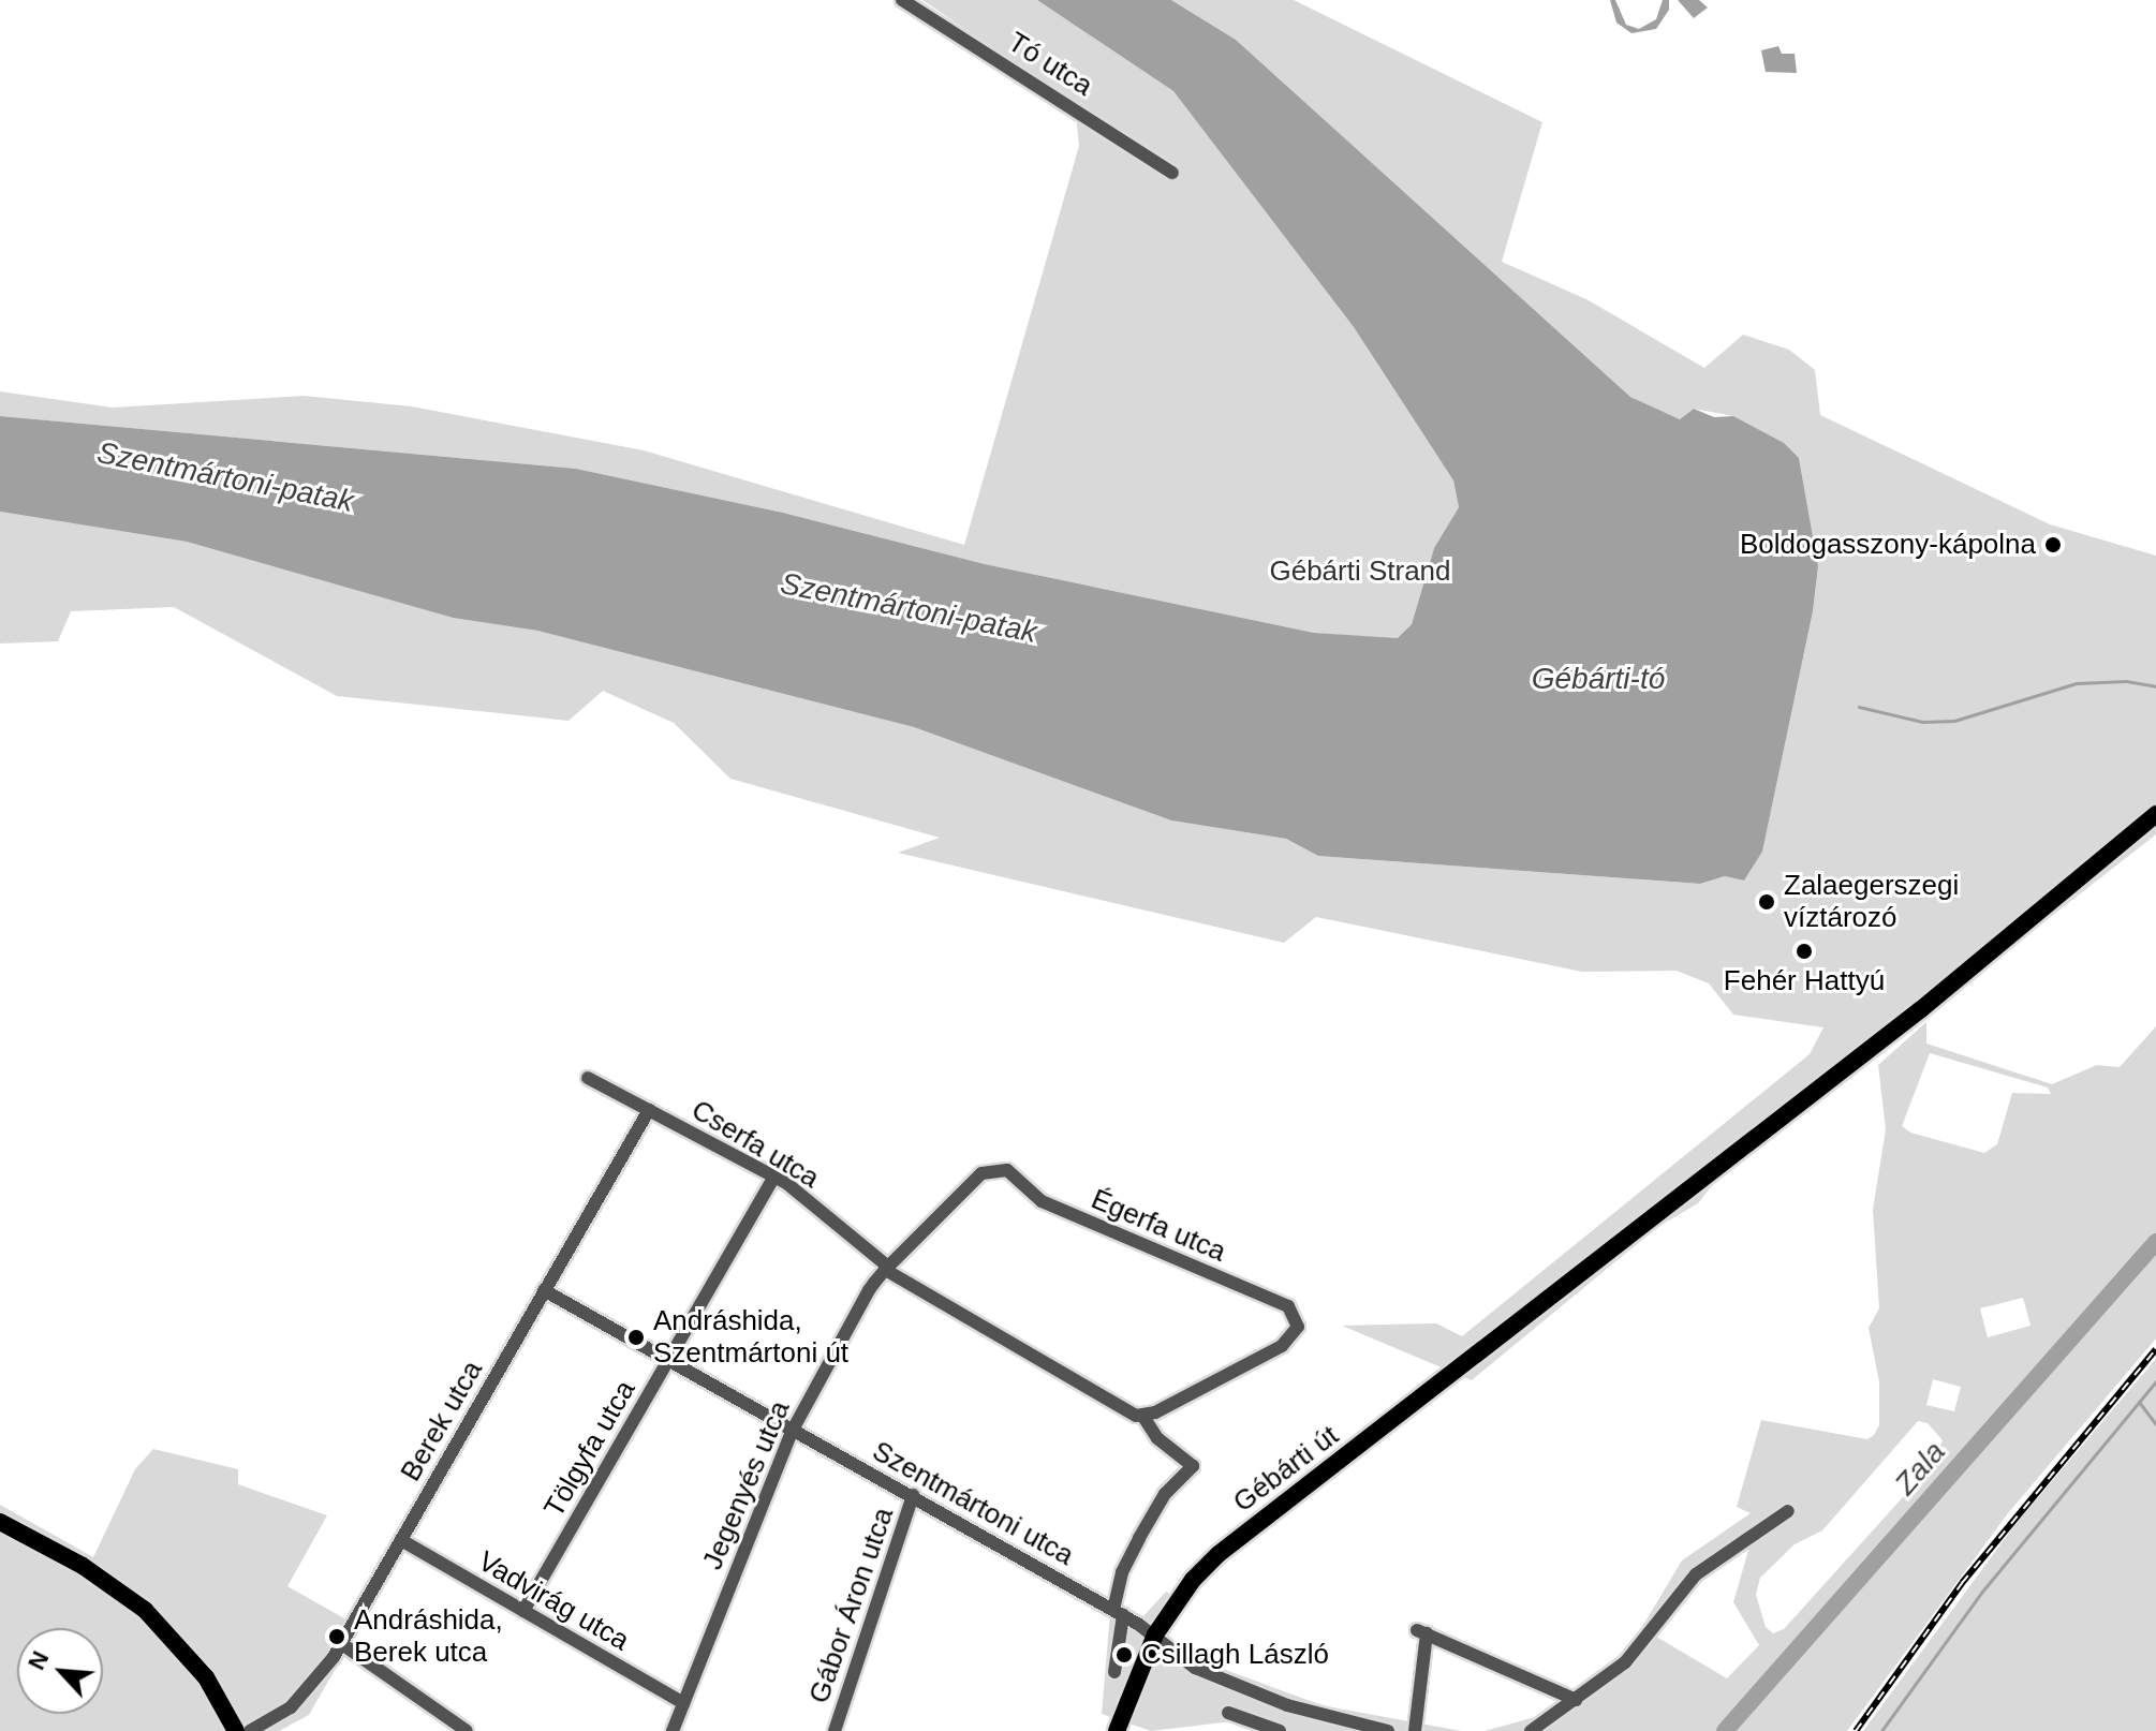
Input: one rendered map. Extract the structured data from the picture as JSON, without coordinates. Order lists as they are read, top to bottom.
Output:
{
  "streets": {
    "main road": ["Gébárti út"],
    "street": [
      "Tó utca",
      "Cserfa utca",
      "Égerfa utca",
      "Berek utca",
      "Tölgyfa utca",
      "Jegenyés utca",
      "Szentmártoni utca",
      "Vadvirág utca",
      "Gábor Áron utca"
    ]
  },
  "crossings": [
    ["Cserfa utca", "Égerfa utca"],
    ["Cserfa utca", "Berek utca"],
    ["Cserfa utca", "Tölgyfa utca"],
    ["Cserfa utca", "Jegenyés utca"],
    ["Cserfa utca", "Szentmártoni utca"],
    ["Égerfa utca", "Jegenyés utca"],
    ["Berek utca", "Szentmártoni utca"],
    ["Berek utca", "Vadvirág utca"],
    ["Tölgyfa utca", "Szentmártoni utca"],
    ["Tölgyfa utca", "Vadvirág utca"],
    ["Gébárti út", "Szentmártoni utca"],
    ["Jegenyés utca", "Szentmártoni utca"],
    ["Jegenyés utca", "Vadvirág utca"],
    ["Szentmártoni utca", "Gábor Áron utca"]
  ],
  "water": ["Szentmártoni-patak", "Gébárti-tó", "Zala"],
  "parks": ["Gébárti Strand"],
  "places": [
    "Boldogasszony-kápolna",
    "Zalaegerszegi víztározó",
    "Fehér Hattyú",
    "Andráshida, Szentmártoni út",
    "Andráshida, Berek utca",
    "Csillagh László"
  ],
  "north": "top left"
}
